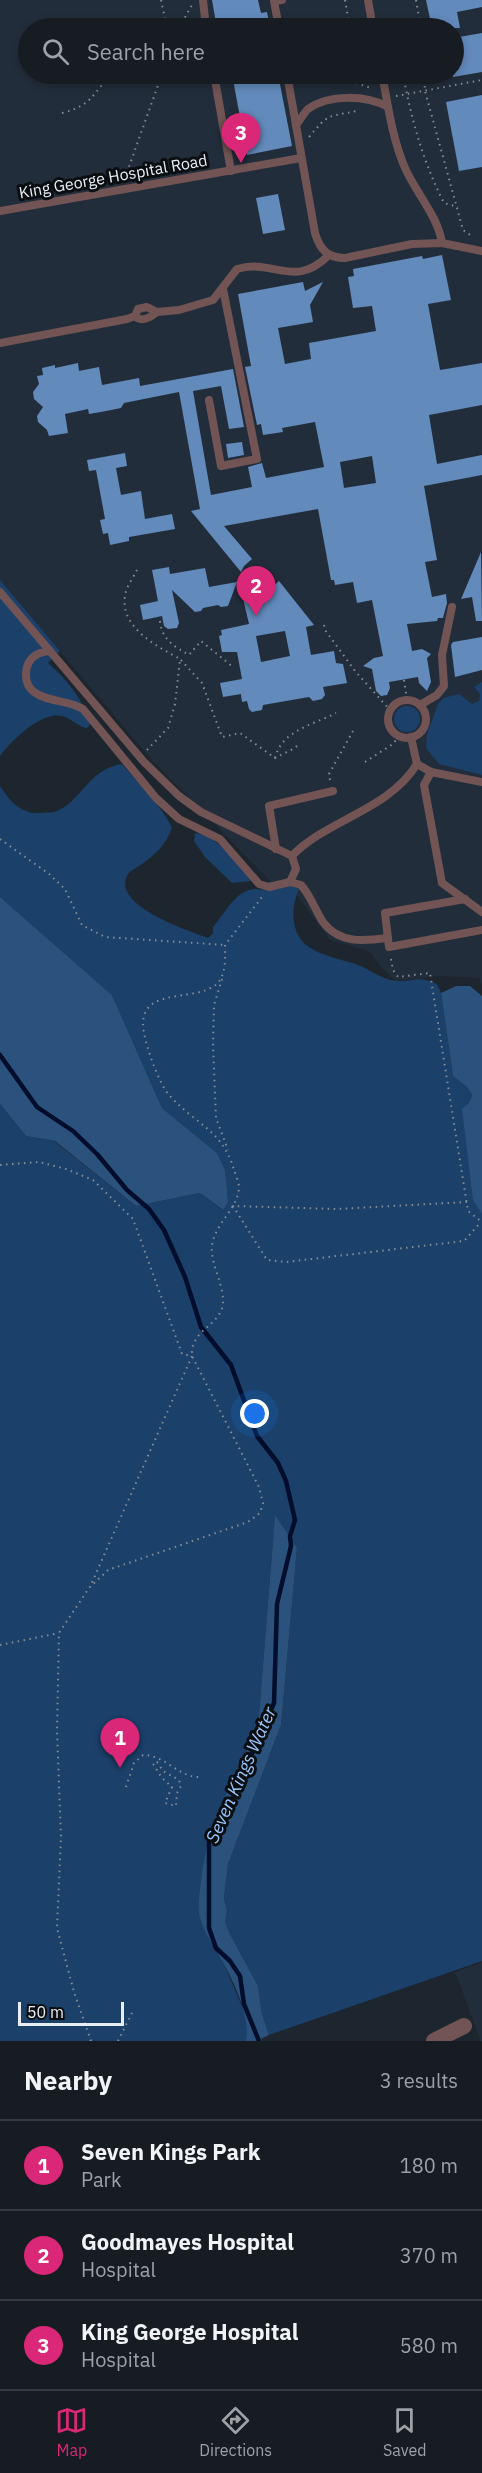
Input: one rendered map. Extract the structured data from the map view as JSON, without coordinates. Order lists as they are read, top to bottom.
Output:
{
  "streets": {
    "lane": ["King George Hospital Road"]
  },
  "water": ["Seven Kings Water"],
  "scale_bar": "50 m",
  "page": {
    "search": "Search here",
    "pins": ["3", "2", "1"],
    "scale": "50 m",
    "heading": ["Nearby", "3 results"],
    "list": [
      {
        "mark": "1",
        "name": "Seven Kings Park",
        "note": "Park",
        "value": "180 m"
      },
      {
        "mark": "2",
        "name": "Goodmayes Hospital",
        "note": "Hospital",
        "value": "370 m"
      },
      {
        "mark": "3",
        "name": "King George Hospital",
        "note": "Hospital",
        "value": "580 m"
      }
    ],
    "nav": ["Map", "Directions", "Saved"]
  }
}
